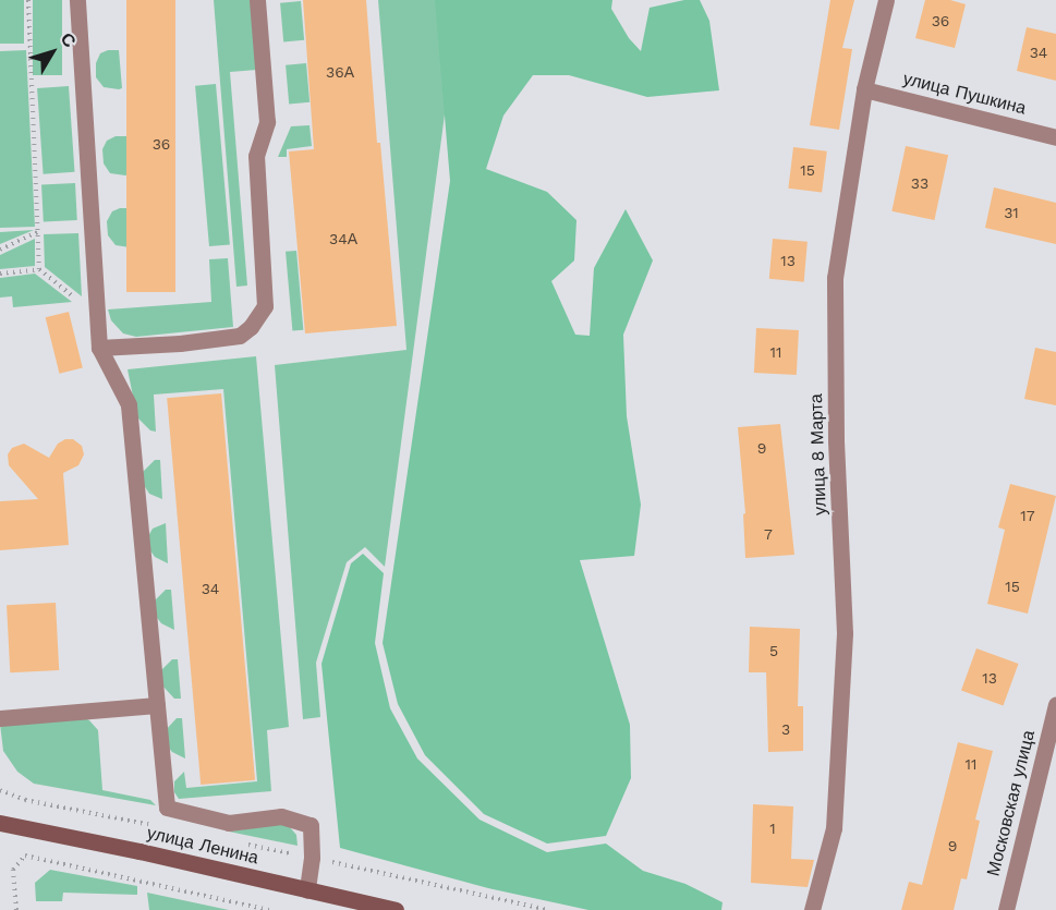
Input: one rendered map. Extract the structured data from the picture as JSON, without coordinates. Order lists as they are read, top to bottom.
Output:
{
  "streets": {
    "main road": ["улица Ленина"],
    "street": ["улица Пушкина", "улица 8 Марта", "Московская улица"]
  },
  "crossings": [
    ["улица Пушкина", "улица 8 Марта"]
  ],
  "house_numbers": [
    "36",
    "34",
    "36А",
    "36",
    "15",
    "33",
    "31",
    "34А",
    "13",
    "11",
    "9",
    "17",
    "7",
    "15",
    "34",
    "5",
    "13",
    "3",
    "11",
    "1",
    "9"
  ],
  "north": "top right"
}
